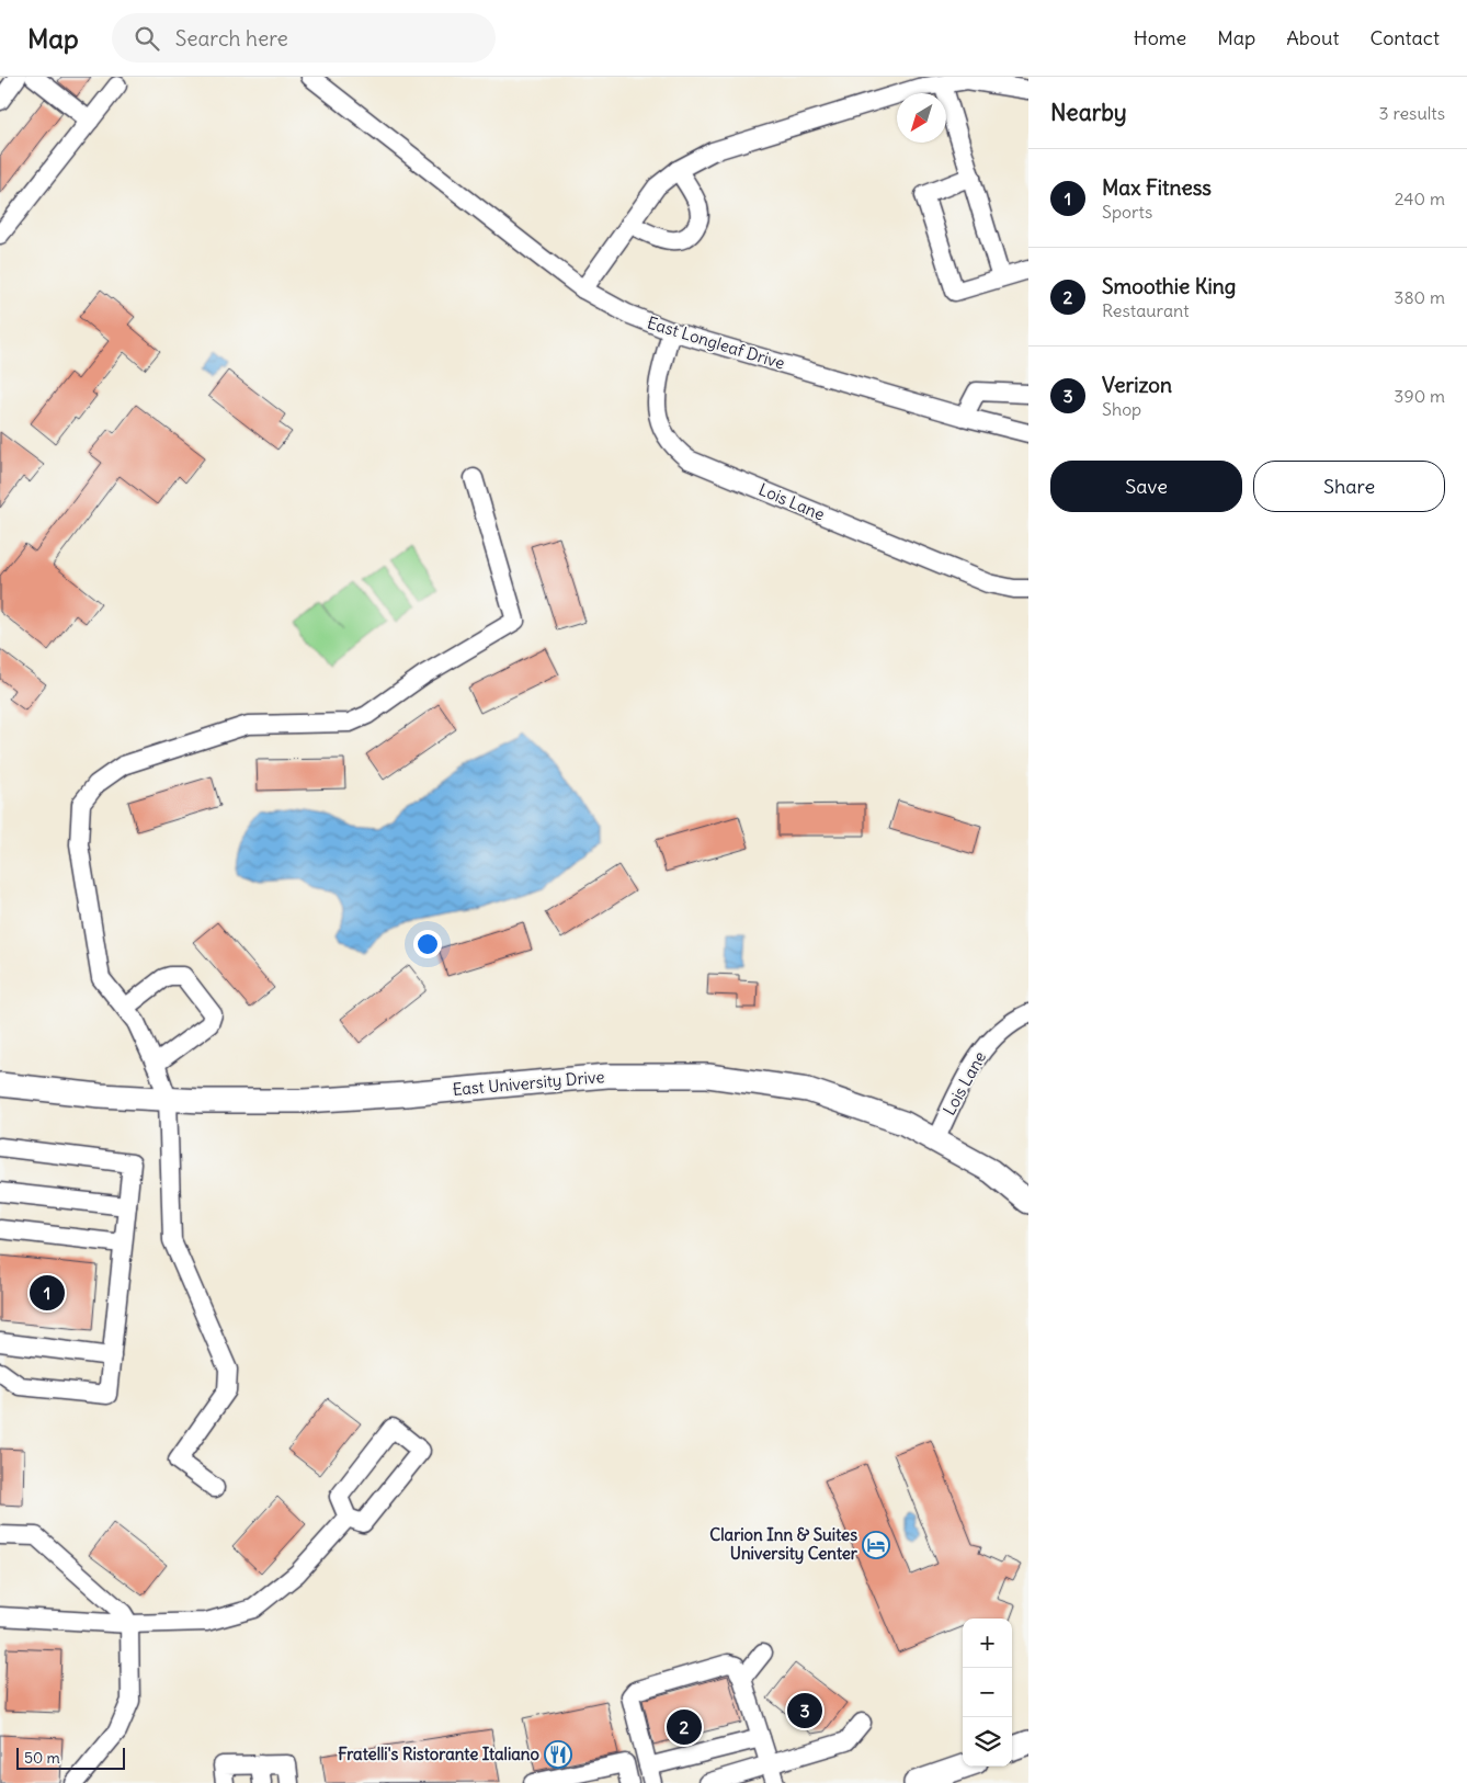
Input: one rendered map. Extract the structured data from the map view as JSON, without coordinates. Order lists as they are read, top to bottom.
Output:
{
  "streets": {
    "main road": ["East University Drive"],
    "street": ["East Longleaf Drive", "Lois Lane"]
  },
  "crossings": [
    ["East Longleaf Drive", "Lois Lane"],
    ["Lois Lane", "East University Drive"]
  ],
  "places": {
    "hotel": ["Clarion Inn & Suites University Center"],
    "restaurant": ["Fratelli's Ristorante Italiano"]
  },
  "scale_bar": "50 m",
  "north": "bottom left",
  "page": {
    "header": "Map",
    "search": "Search here",
    "nav": [
      "Home",
      "Map",
      "About",
      "Contact"
    ],
    "heading": ["Nearby", "3 results"],
    "list": [
      {
        "mark": "1",
        "name": "Max Fitness",
        "note": "Sports",
        "value": "240 m"
      },
      {
        "mark": "2",
        "name": "Smoothie King",
        "note": "Restaurant",
        "value": "380 m"
      },
      {
        "mark": "3",
        "name": "Verizon",
        "note": "Shop",
        "value": "390 m"
      }
    ],
    "buttons": ["Save", "Share"],
    "pins": ["1", "3", "2"],
    "map_buttons": ["+", "−"],
    "scale": "50 m"
  }
}
